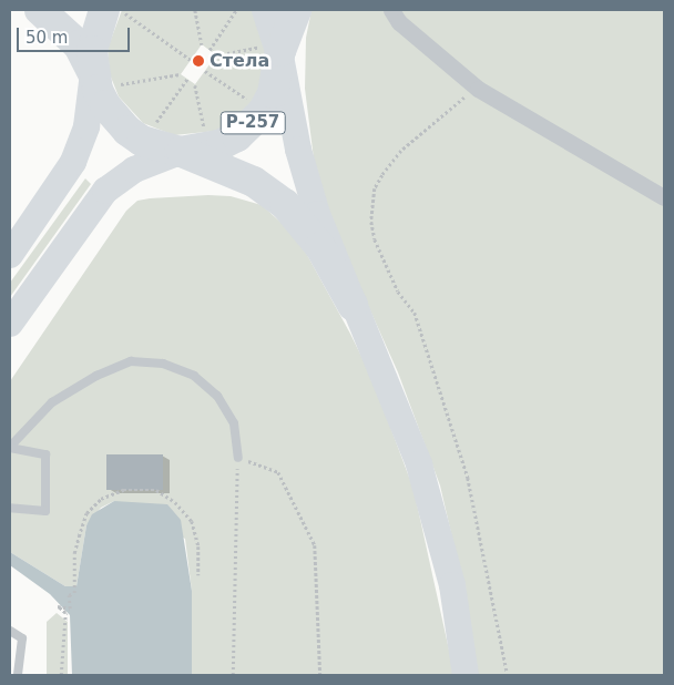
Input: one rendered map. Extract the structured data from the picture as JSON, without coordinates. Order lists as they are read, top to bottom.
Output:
{
  "streets": {
    "highway": ["Р-257"]
  },
  "places": ["Стела"],
  "scale_bar": "50 m"
}
